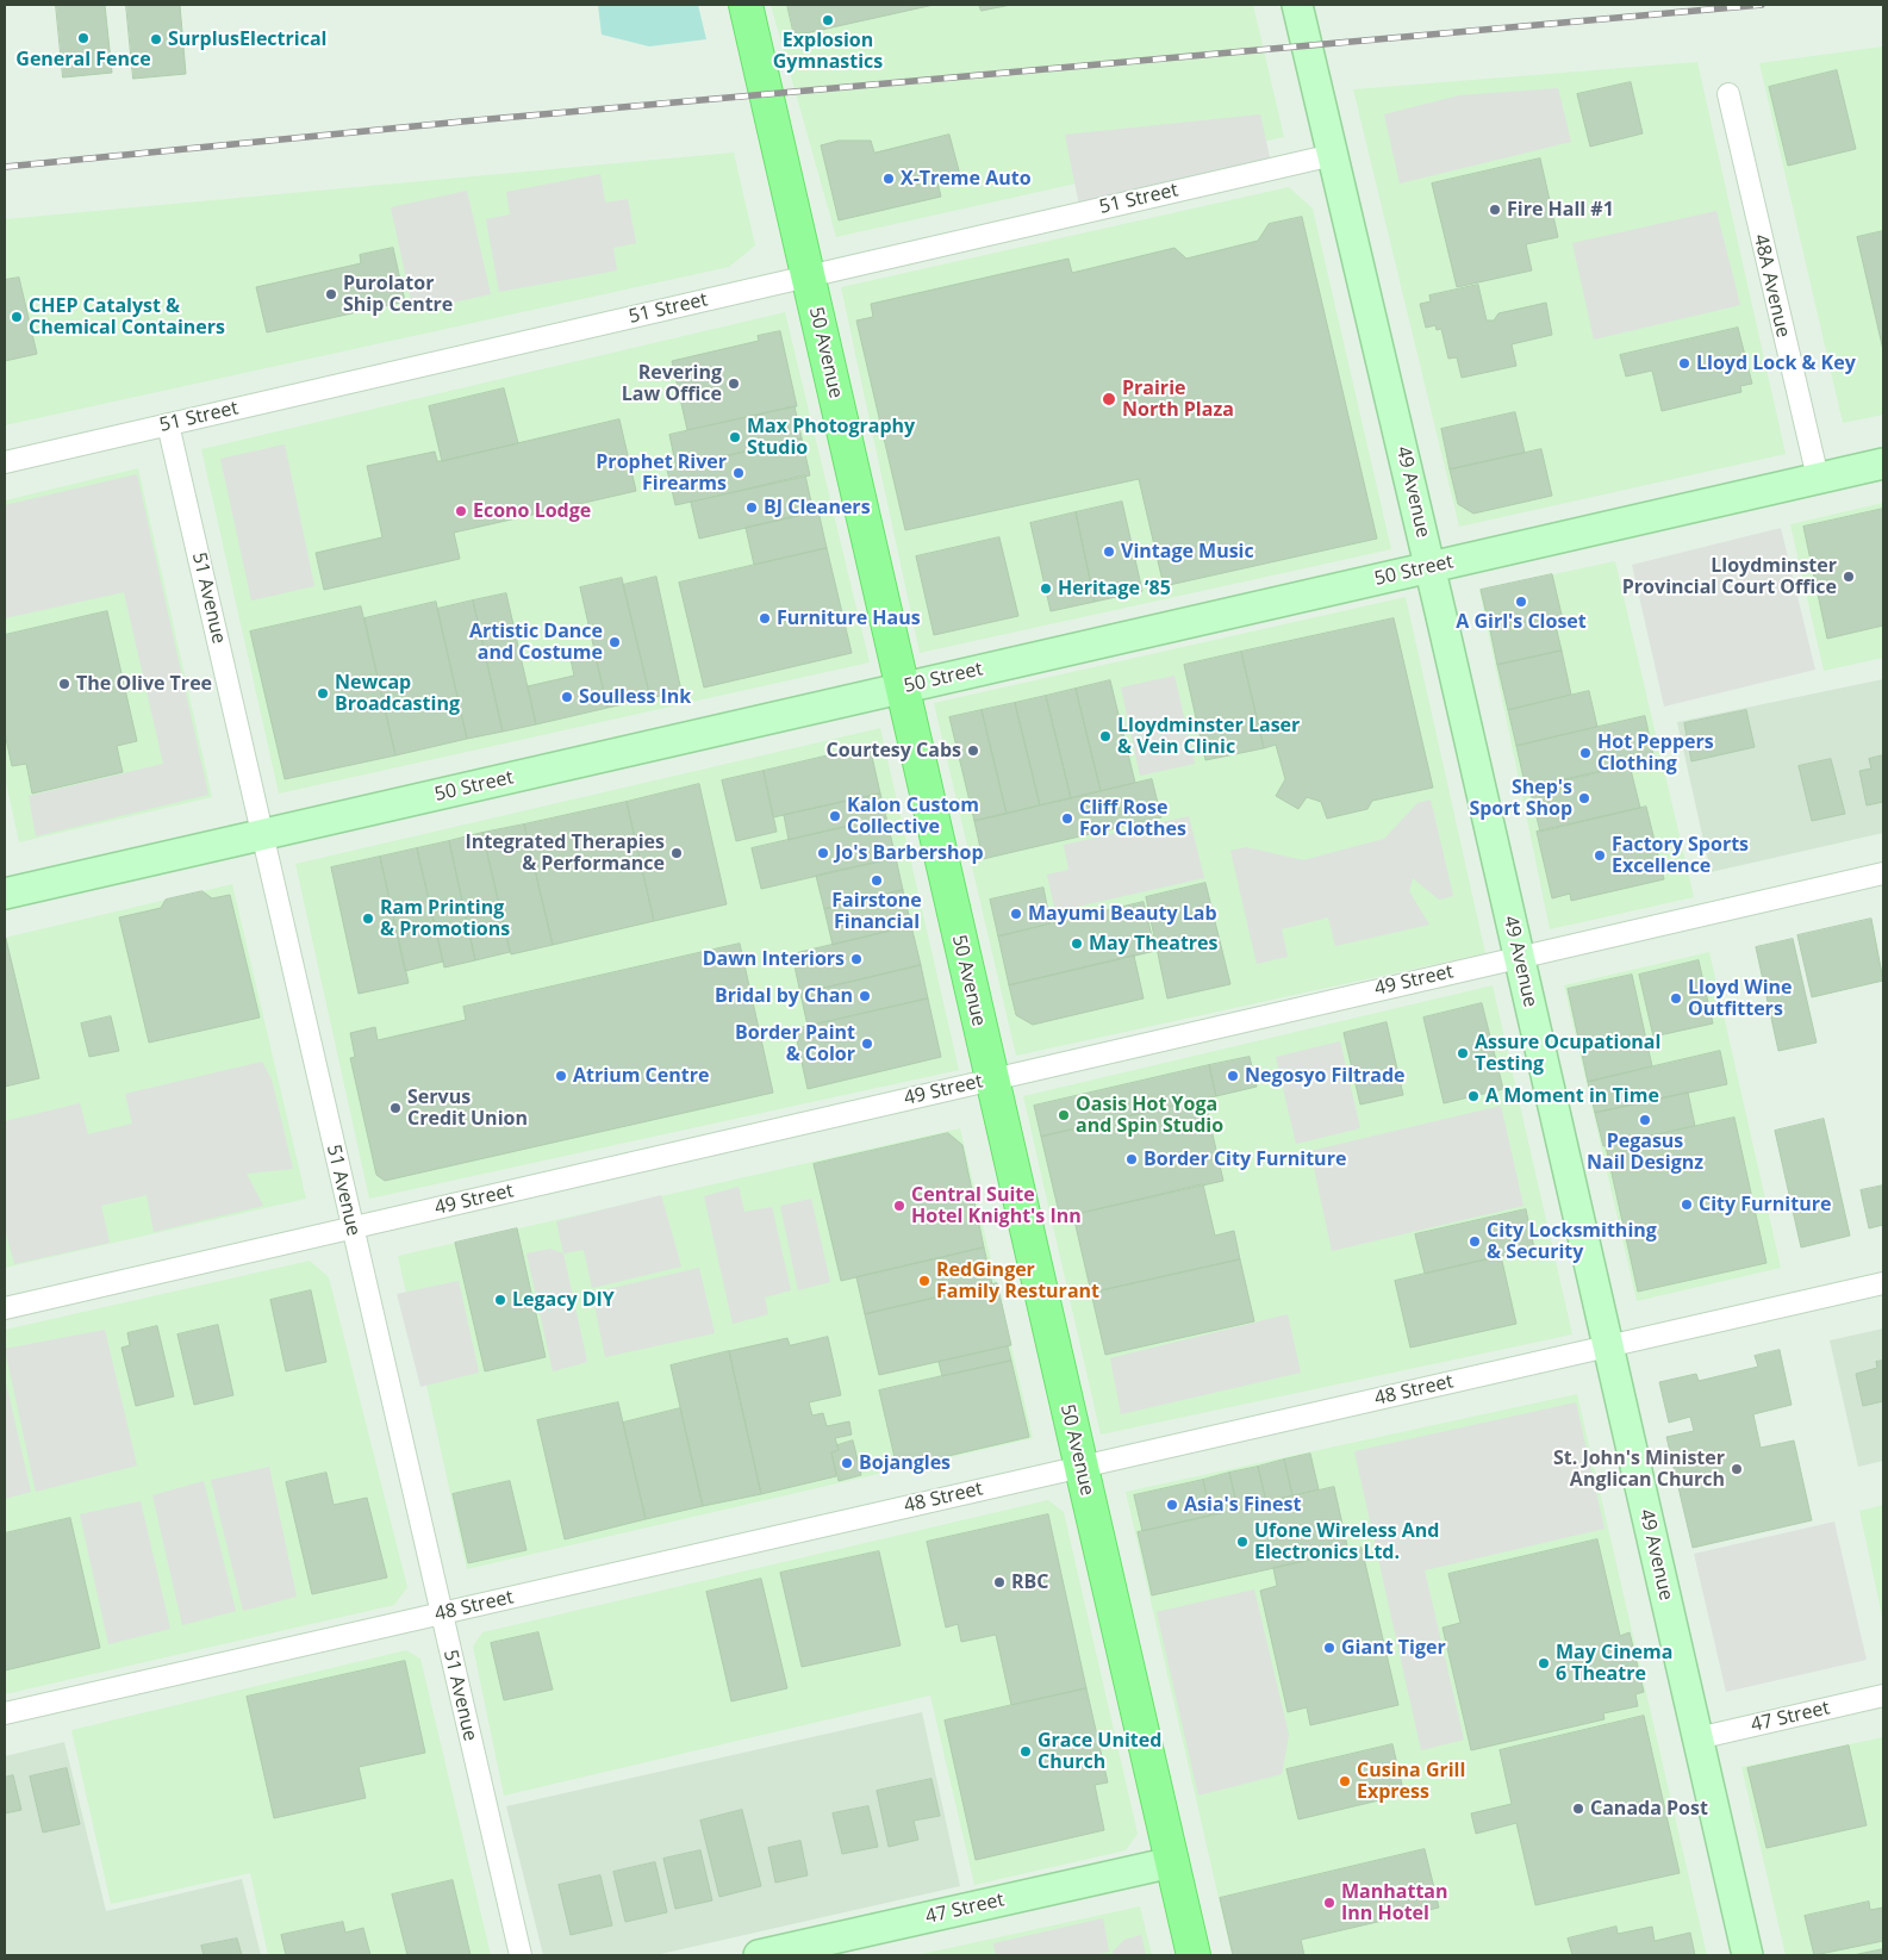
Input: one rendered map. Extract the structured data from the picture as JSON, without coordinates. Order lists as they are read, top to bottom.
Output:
{
  "streets": {
    "main road": ["50 Avenue"],
    "street": [
      "51 Street",
      "48A Avenue",
      "49 Avenue",
      "50 Street",
      "51 Avenue",
      "49 Street",
      "48 Street",
      "47 Street"
    ]
  },
  "crossings": [
    ["51 Street", "50 Avenue"],
    ["51 Street", "49 Avenue"],
    ["51 Street", "51 Avenue"],
    ["48A Avenue", "50 Street"],
    ["50 Avenue", "50 Street"],
    ["50 Avenue", "49 Street"],
    ["50 Avenue", "48 Street"],
    ["50 Avenue", "47 Street"],
    ["49 Avenue", "50 Street"],
    ["49 Avenue", "49 Street"],
    ["49 Avenue", "48 Street"],
    ["49 Avenue", "47 Street"],
    ["50 Street", "51 Avenue"],
    ["51 Avenue", "49 Street"],
    ["51 Avenue", "48 Street"]
  ],
  "places": [
    "Explosion Gymnastics",
    "General Fence",
    "SurplusElectrical",
    "X-Treme Auto",
    "Fire Hall #1",
    "Purolator Ship Centre",
    "CHEP Catalyst & Chemical Containers",
    "Lloyd Lock & Key",
    "Revering Law Office",
    "Prairie North Plaza",
    "Max Photography Studio",
    "Prophet River Firearms",
    "BJ Cleaners",
    "Econo Lodge",
    "Vintage Music",
    "Lloydminster Provincial Court Office",
    "Heritage ’85",
    "A Girl's Closet",
    "Furniture Haus",
    "Artistic Dance and Costume",
    "The Olive Tree",
    "Newcap Broadcasting",
    "Soulless Ink",
    "Lloydminster Laser & Vein Clinic",
    "Courtesy Cabs",
    "Hot Peppers Clothing",
    "Shep's Sport Shop",
    "Kalon Custom Collective",
    "Cliff Rose For Clothes",
    "Integrated Therapies & Performance",
    "Jo's Barbershop",
    "Factory Sports Excellence",
    "Fairstone Financial",
    "Mayumi Beauty Lab",
    "Ram Printing & Promotions",
    "May Theatres",
    "Dawn Interiors",
    "Bridal by Chan",
    "Lloyd Wine Outfitters",
    "Border Paint & Color",
    "Assure Ocupational Testing",
    "Atrium Centre",
    "Negosyo Filtrade",
    "A Moment in Time",
    "Servus Credit Union",
    "Oasis Hot Yoga and Spin Studio",
    "Pegasus Nail Designz",
    "Border City Furniture",
    "City Furniture",
    "Central Suite Hotel Knight's Inn",
    "City Locksmithing & Security",
    "RedGinger Family Resturant",
    "Legacy DIY",
    "Bojangles",
    "St. John's Minister Anglican Church",
    "Asia's Finest",
    "Ufone Wireless And Electronics Ltd.",
    "RBC",
    "Giant Tiger",
    "May Cinema 6 Theatre",
    "Grace United Church",
    "Cusina Grill Express",
    "Canada Post",
    "Manhattan Inn Hotel"
  ]
}
